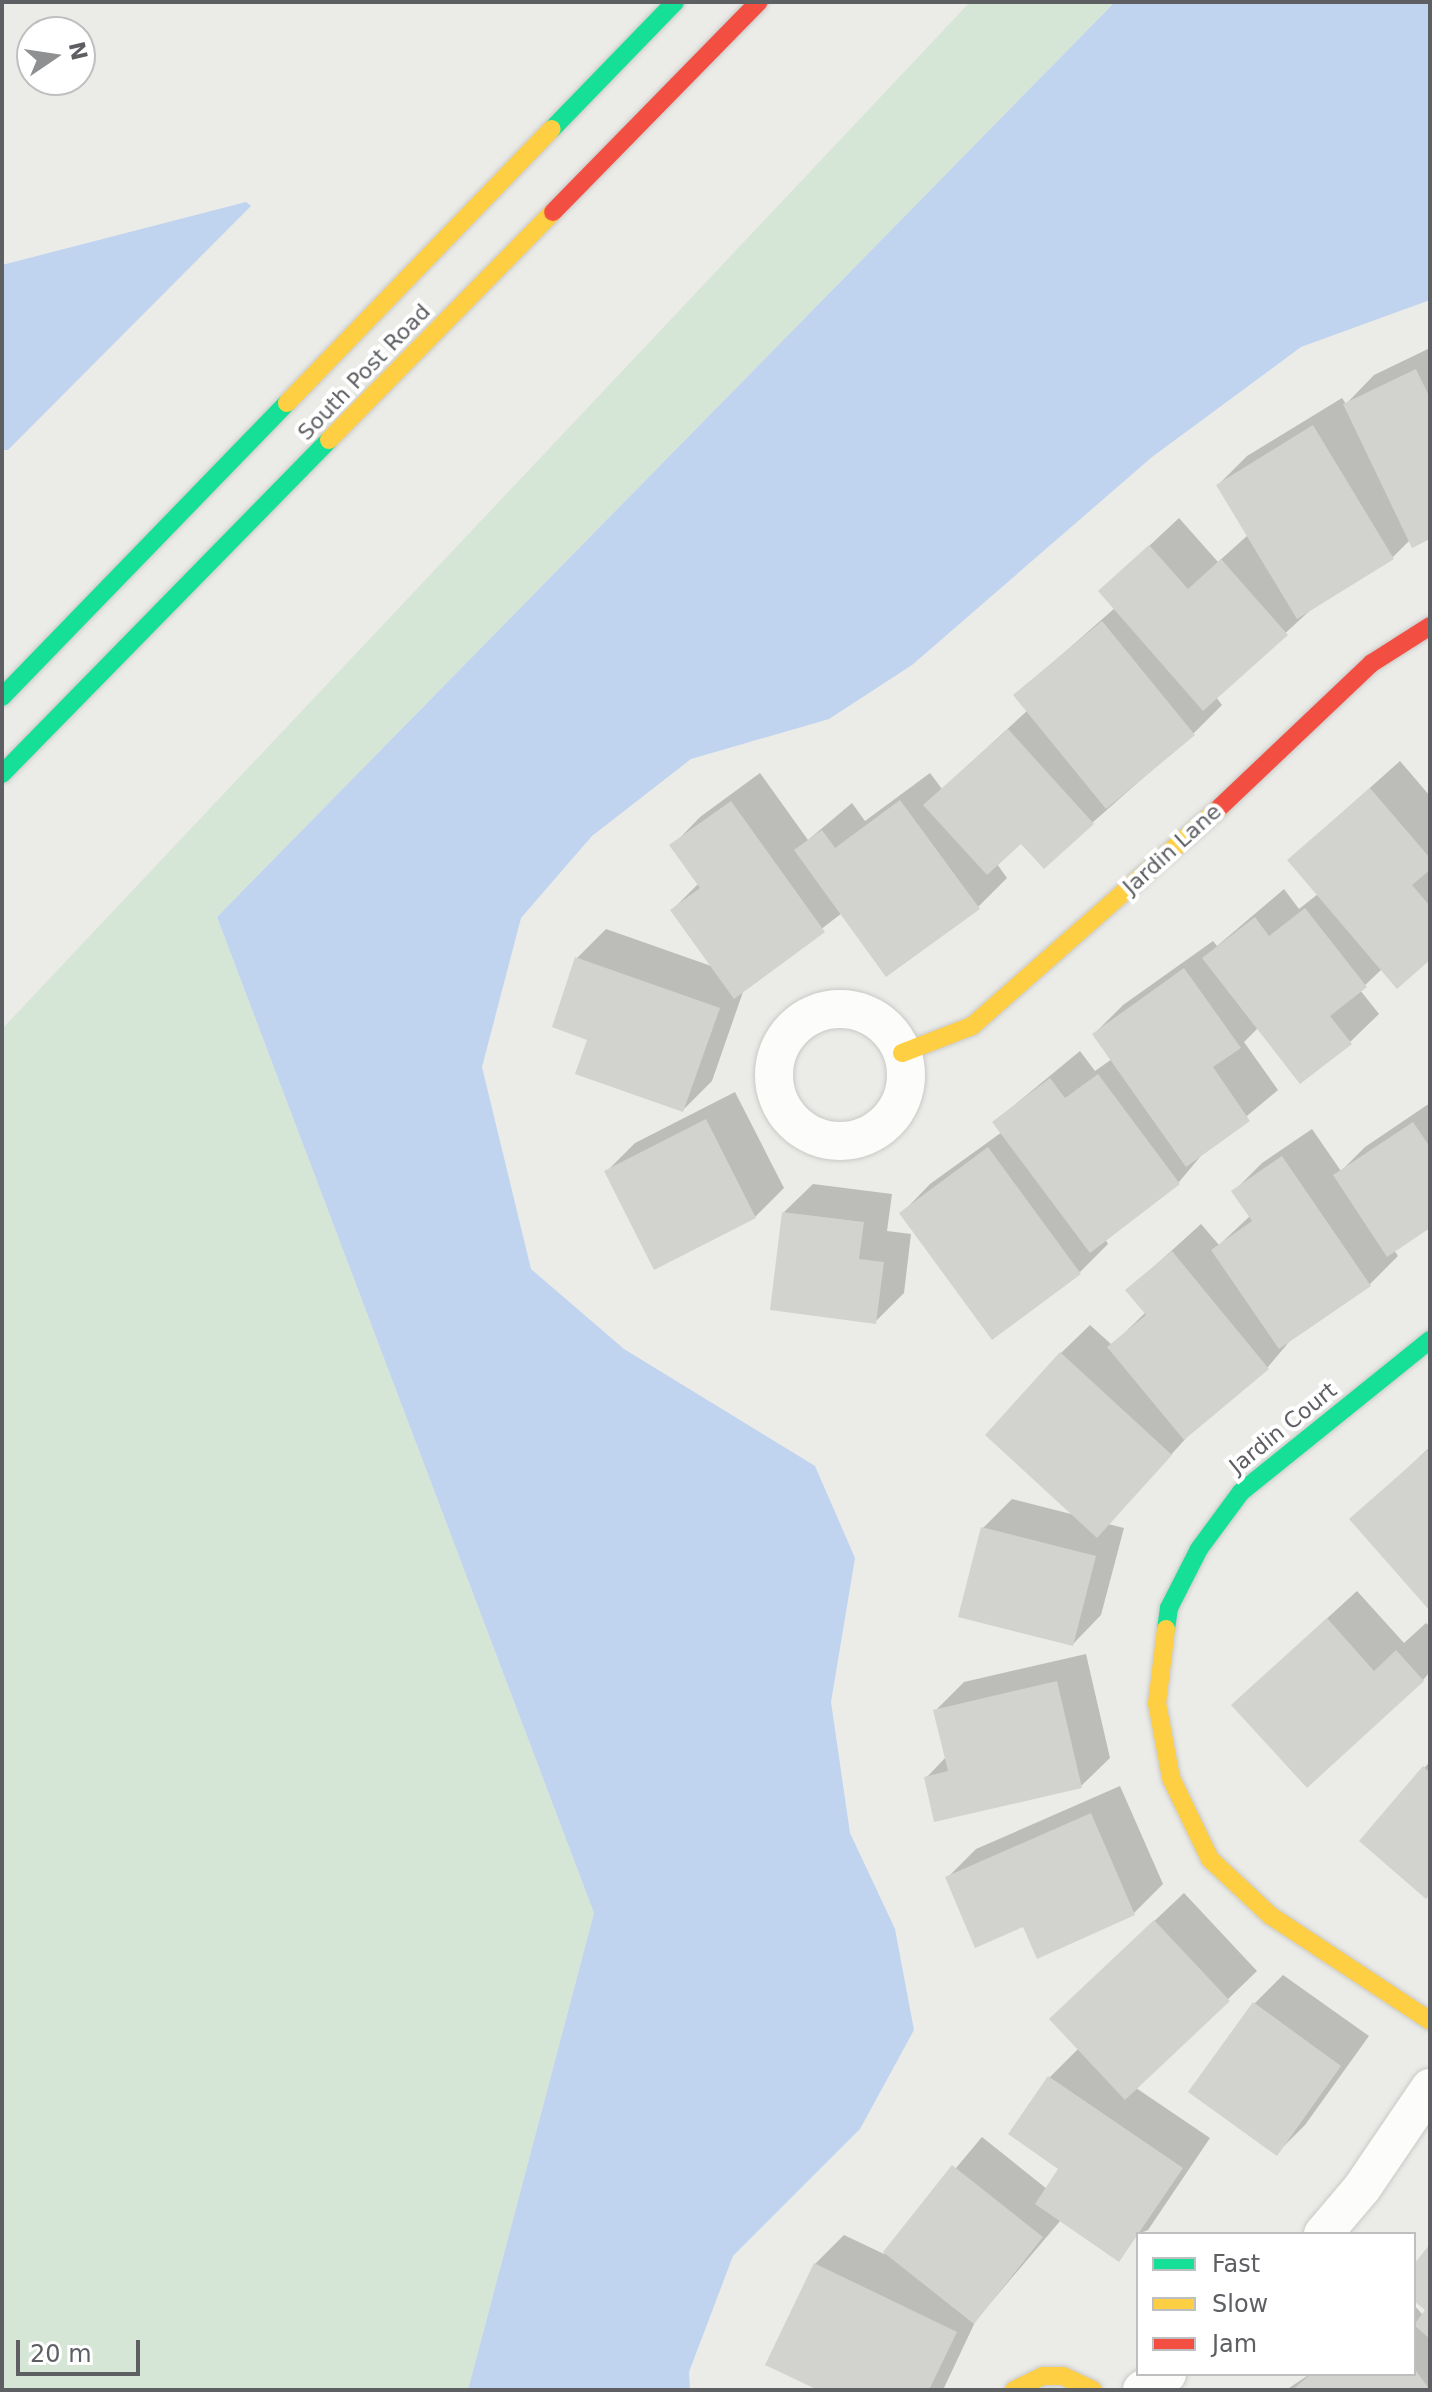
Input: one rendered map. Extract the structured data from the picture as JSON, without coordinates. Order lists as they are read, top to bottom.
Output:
{
  "streets": {
    "street": ["South Post Road", "Jardin Lane", "Jardin Court"]
  },
  "legend": ["Fast", "Slow", "Jam"],
  "scale_bar": "20 m",
  "north": "right"
}
